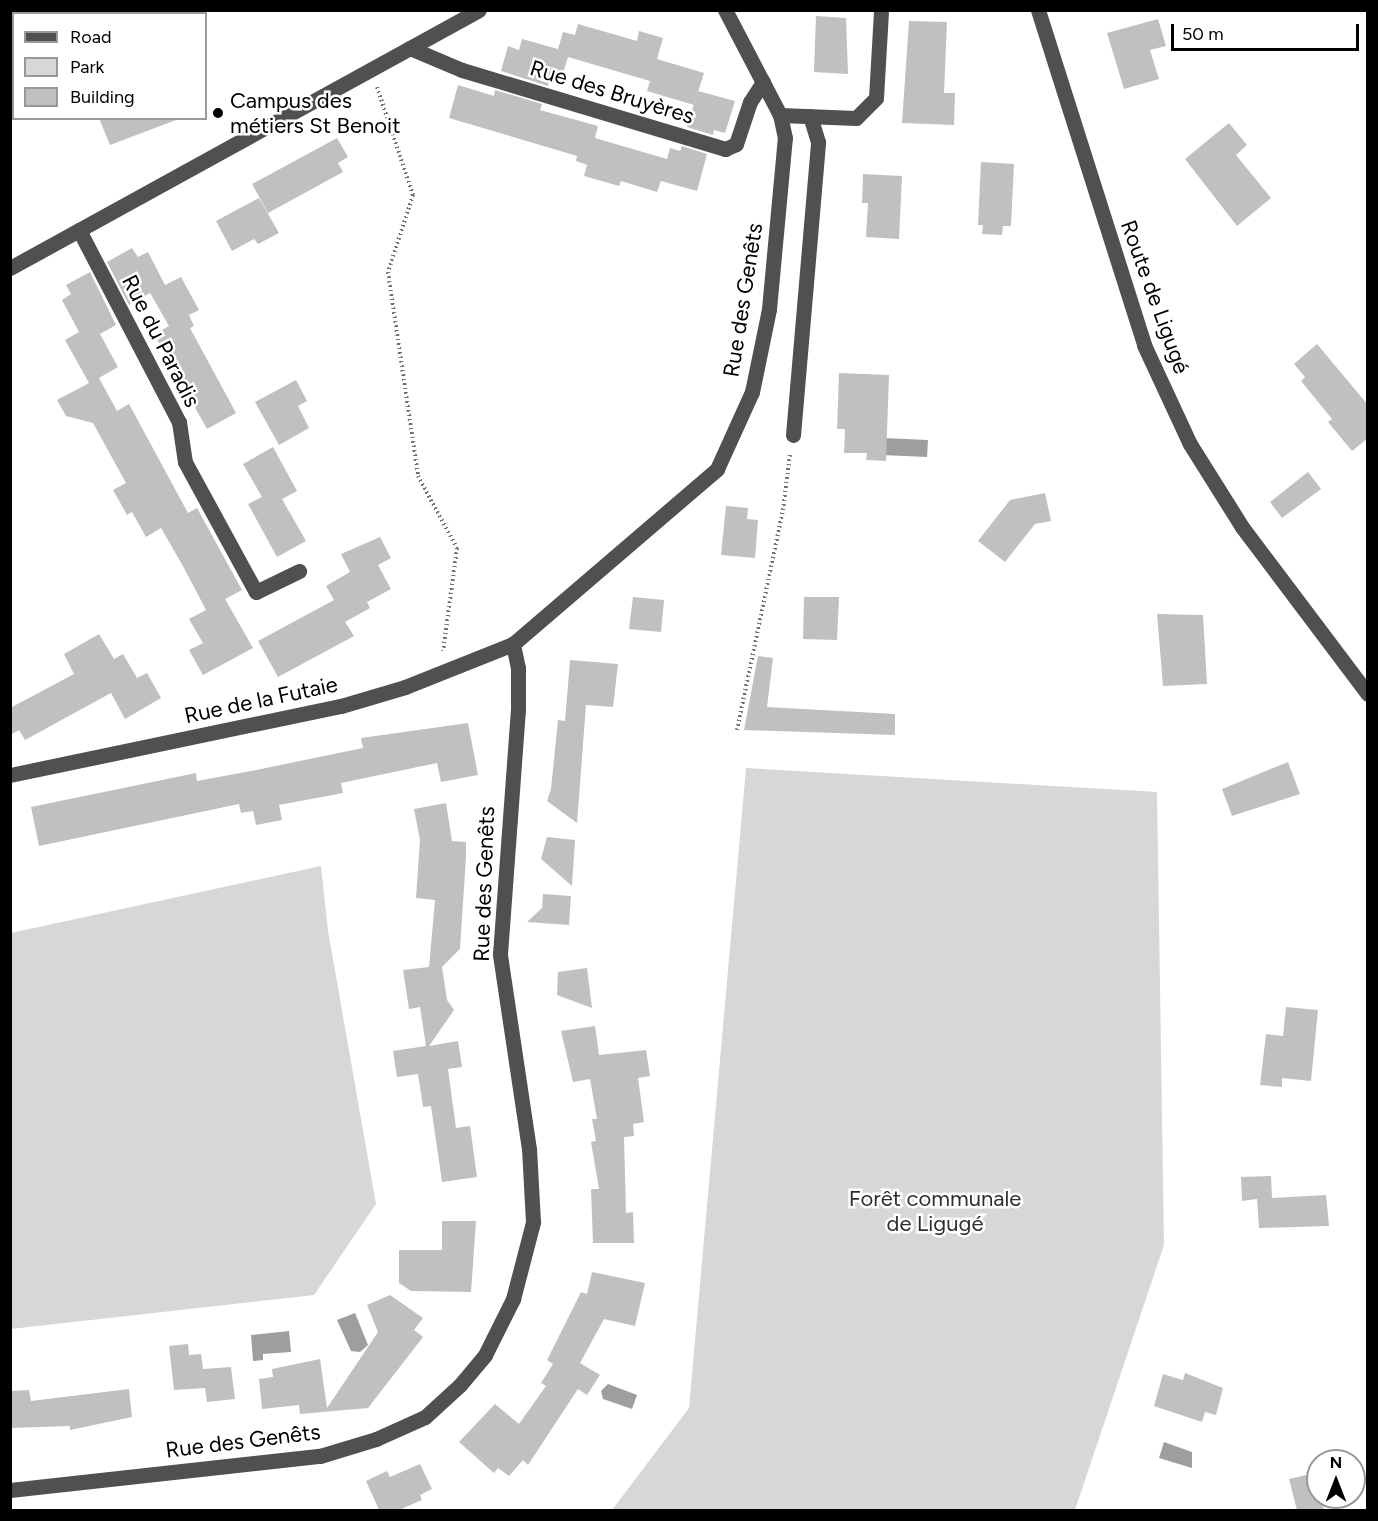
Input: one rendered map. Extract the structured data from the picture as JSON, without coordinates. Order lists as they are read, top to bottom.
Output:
{
  "streets": {
    "street": [
      "Rue des Bruyères",
      "Route de Ligugé",
      "Rue des Genêts",
      "Rue du Paradis",
      "Rue de la Futaie"
    ]
  },
  "crossings": [
    ["Rue des Bruyères", "Rue des Genêts"],
    ["Rue des Genêts", "Rue de la Futaie"]
  ],
  "parks": ["Forêt communale de Ligugé"],
  "places": ["Campus des métiers St Benoit"],
  "legend": ["Road", "Park", "Building"],
  "scale_bar": "50 m",
  "north": "top"
}
